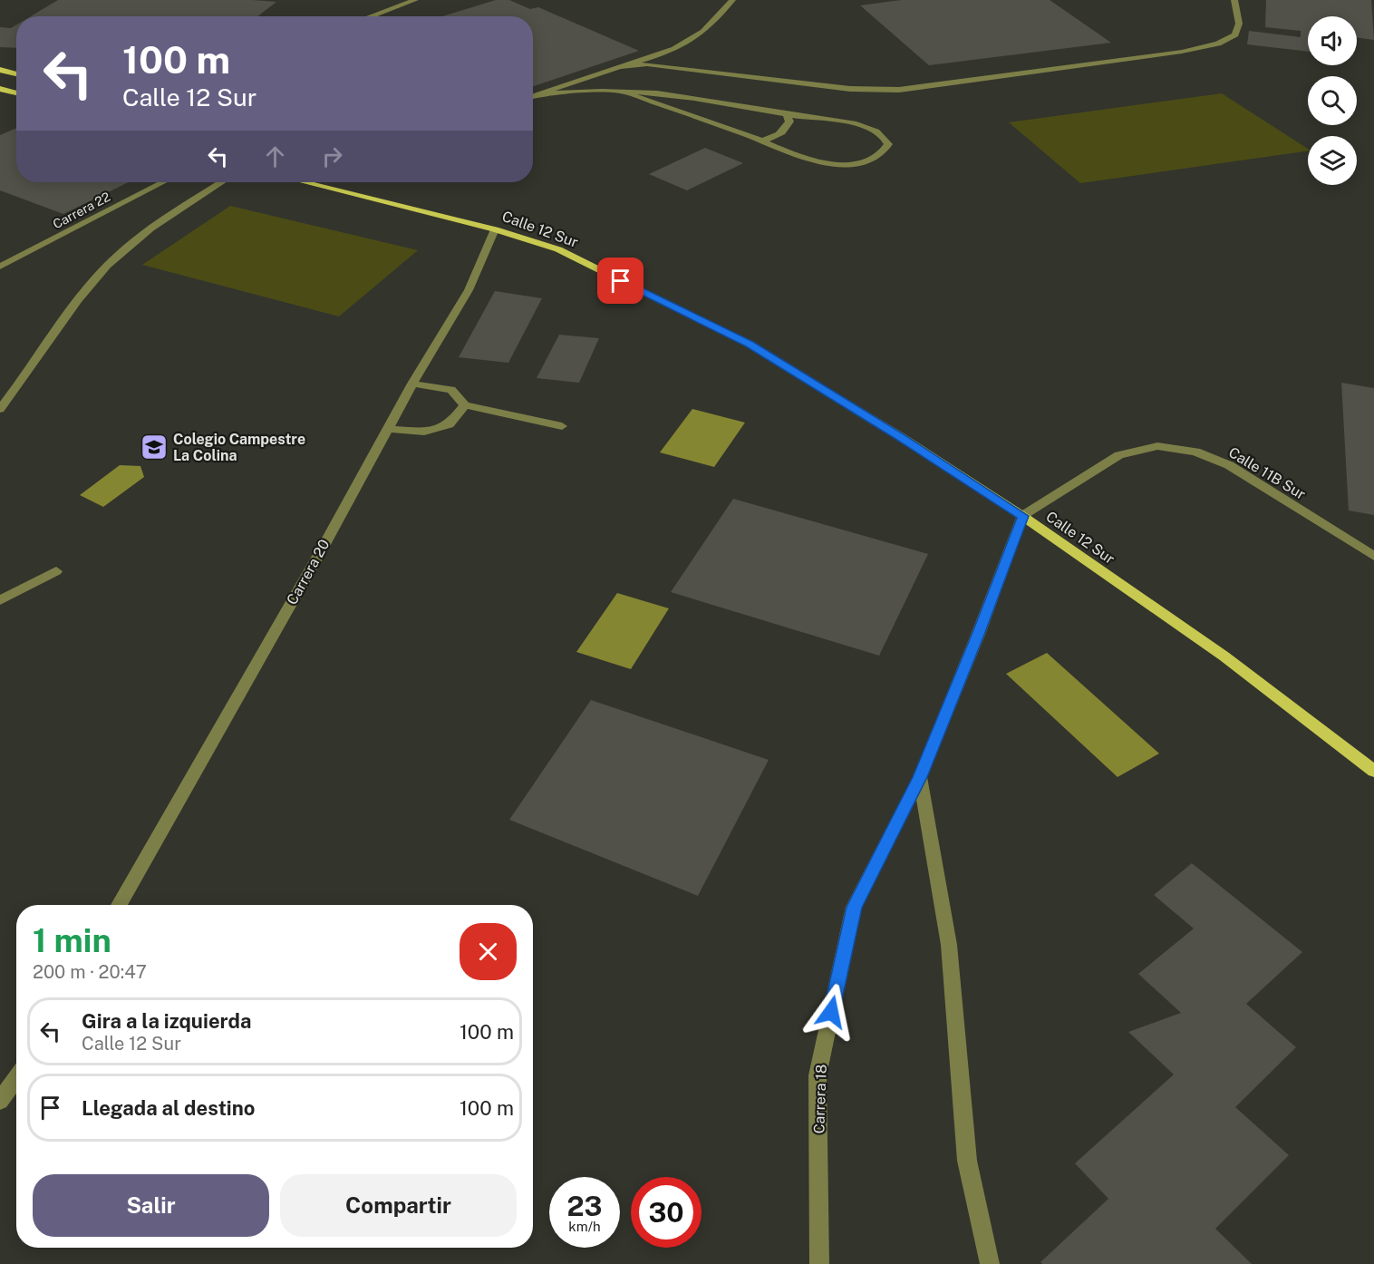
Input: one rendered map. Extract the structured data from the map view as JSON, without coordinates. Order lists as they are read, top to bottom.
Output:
{
  "streets": {
    "main road": ["Calle 12 Sur"],
    "street": [
      "Carrera 22",
      "Calle 11B Sur",
      "Carrera 20",
      "Carrera 18"
    ]
  },
  "crossings": [
    ["Calle 12 Sur", "Calle 11B Sur"],
    ["Calle 12 Sur", "Carrera 20"],
    ["Calle 12 Sur", "Carrera 18"],
    ["Calle 11B Sur", "Carrera 18"]
  ],
  "places": {
    "school or university": ["Colegio Campestre La Colina"]
  },
  "page": {
    "turn": ["100 m", "Calle 12 Sur"],
    "heading": ["1 min", "200 m · 20:47"],
    "list": [
      {
        "name": "Gira a la izquierda",
        "note": "Calle 12 Sur",
        "value": "100 m"
      },
      {
        "name": "Llegada al destino",
        "value": "100 m"
      }
    ],
    "buttons": ["Salir", "Compartir"],
    "speed": "23 km/h",
    "limit": "30"
  }
}
